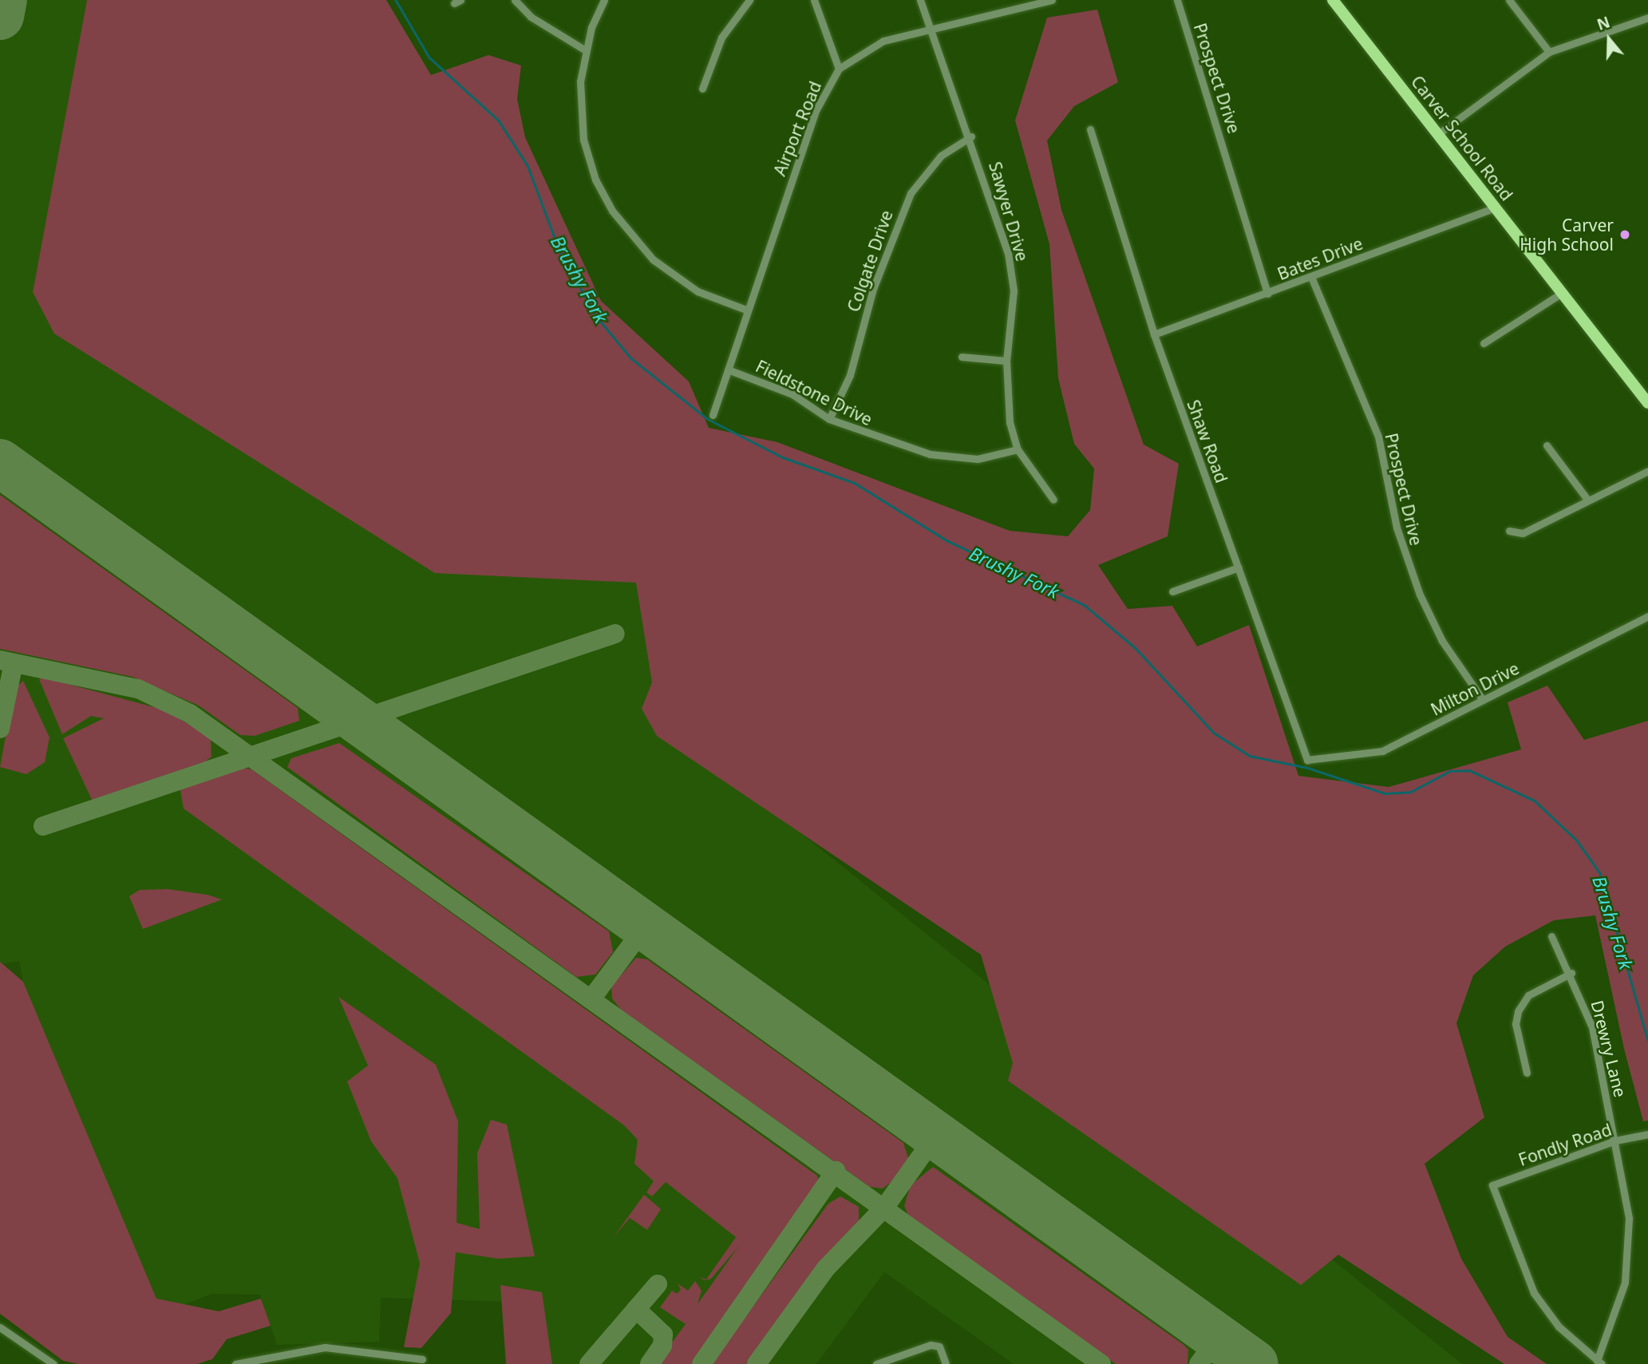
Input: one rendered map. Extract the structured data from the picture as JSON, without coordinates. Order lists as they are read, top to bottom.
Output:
{
  "streets": {
    "main road": ["Carver School Road"],
    "street": [
      "Prospect Drive",
      "Airport Road",
      "Sawyer Drive",
      "Bates Drive",
      "Colgate Drive",
      "Fieldstone Drive",
      "Shaw Road",
      "Milton Drive",
      "Drewry Lane",
      "Fondly Road"
    ]
  },
  "crossings": [
    ["Prospect Drive", "Bates Drive"],
    ["Prospect Drive", "Milton Drive"],
    ["Airport Road", "Sawyer Drive"],
    ["Airport Road", "Fieldstone Drive"],
    ["Carver School Road", "Bates Drive"],
    ["Sawyer Drive", "Colgate Drive"],
    ["Sawyer Drive", "Fieldstone Drive"],
    ["Bates Drive", "Shaw Road"],
    ["Colgate Drive", "Fieldstone Drive"],
    ["Shaw Road", "Milton Drive"],
    ["Drewry Lane", "Fondly Road"]
  ],
  "water": ["Brushy Fork"],
  "places": ["Carver High School"],
  "north": "top"
}
